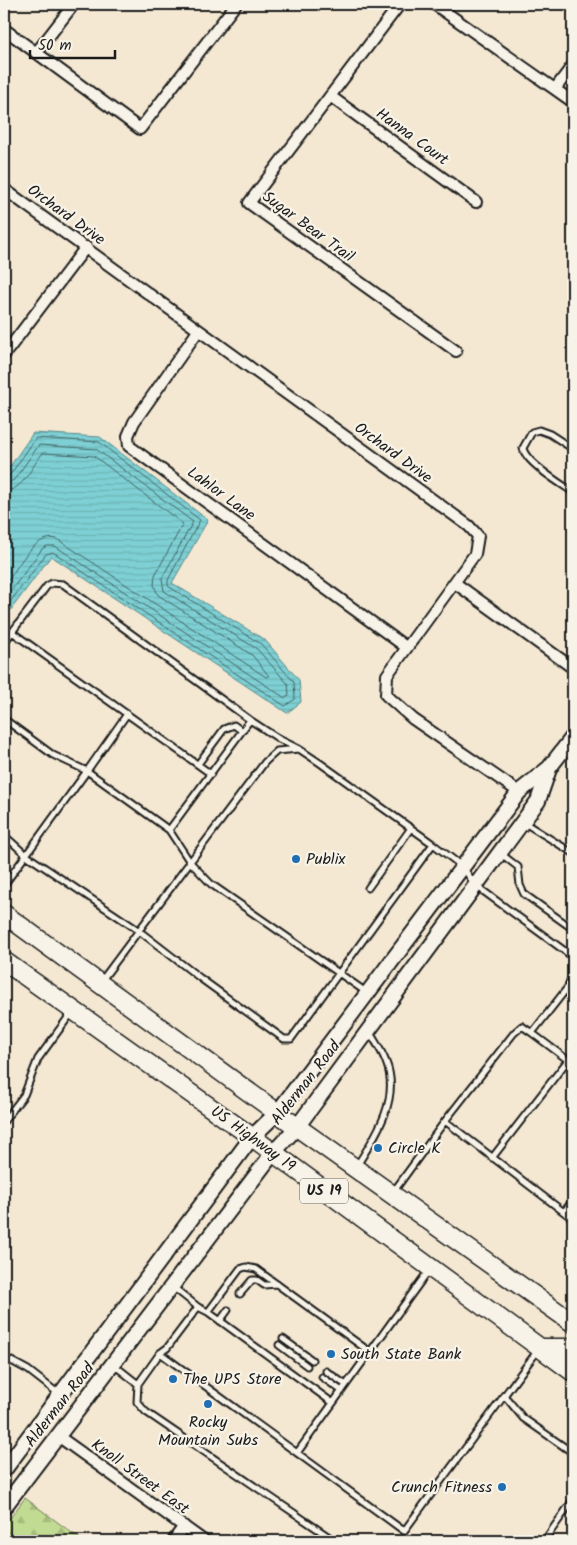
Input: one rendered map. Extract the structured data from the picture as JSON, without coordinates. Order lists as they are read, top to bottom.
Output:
{
  "streets": {
    "highway": ["US Highway 19", "US 19"],
    "main road": ["Alderman Road"],
    "street": [
      "Hanna Court",
      "Orchard Drive",
      "Sugar Bear Trail",
      "Lahlor Lane",
      "Knoll Street East"
    ]
  },
  "crossings": [
    ["Hanna Court", "Sugar Bear Trail"],
    ["Orchard Drive", "Lahlor Lane"],
    ["Orchard Drive", "Alderman Road"],
    ["Alderman Road", "US Highway 19"],
    ["Alderman Road", "US 19"],
    ["Alderman Road", "Knoll Street East"]
  ],
  "places": [
    "Publix",
    "Circle K",
    "South State Bank",
    "The UPS Store",
    "Rocky Mountain Subs",
    "Crunch Fitness"
  ],
  "scale_bar": "50 m"
}
